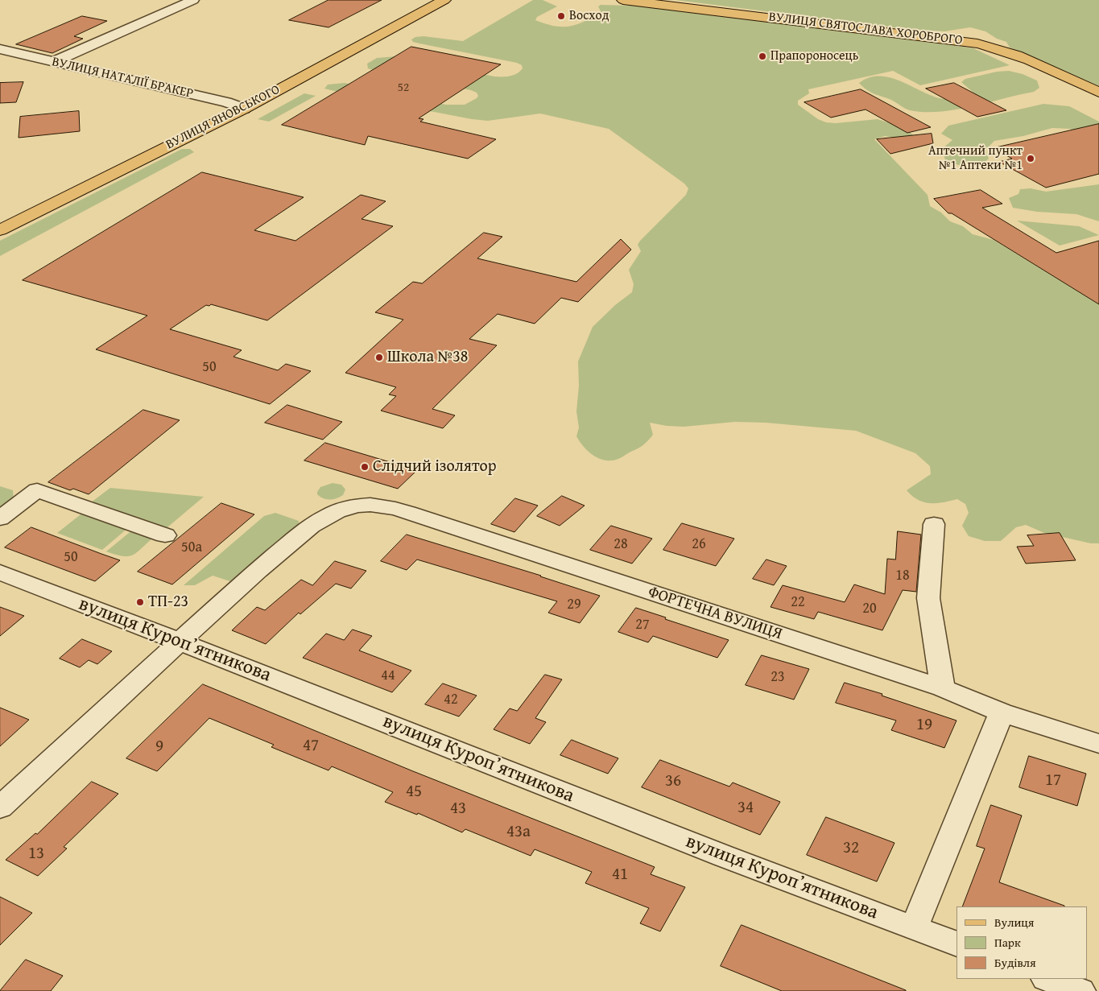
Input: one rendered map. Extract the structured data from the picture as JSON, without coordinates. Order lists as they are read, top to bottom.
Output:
{
  "streets": {
    "main road": ["ВУЛИЦЯ СВЯТОСЛАВА ХОРОБРОГО", "ВУЛИЦЯ ЯНОВСЬКОГО"],
    "street": ["ВУЛИЦЯ НАТАЛІЇ БРАКЕР", "ФОРТЕЧНА ВУЛИЦЯ", "вулиця Куропʼятникова"]
  },
  "crossings": [
    ["ВУЛИЦЯ НАТАЛІЇ БРАКЕР", "ВУЛИЦЯ ЯНОВСЬКОГО"],
    ["ФОРТЕЧНА ВУЛИЦЯ", "вулиця Куропʼятникова"]
  ],
  "places": [
    "Восход",
    "Прапороносець",
    "Аптечний пункт №1 Аптеки №1",
    "Школа №38",
    "Слідчий ізолятор",
    "ТП-23"
  ],
  "house_numbers": [
    "52",
    "50",
    "28",
    "26",
    "50а",
    "50",
    "18",
    "22",
    "29",
    "20",
    "27",
    "44",
    "23",
    "42",
    "19",
    "47",
    "9",
    "17",
    "36",
    "45",
    "34",
    "43",
    "43а",
    "32",
    "13",
    "41"
  ],
  "legend": ["Вулиця", "Парк", "Будівля"]
}
